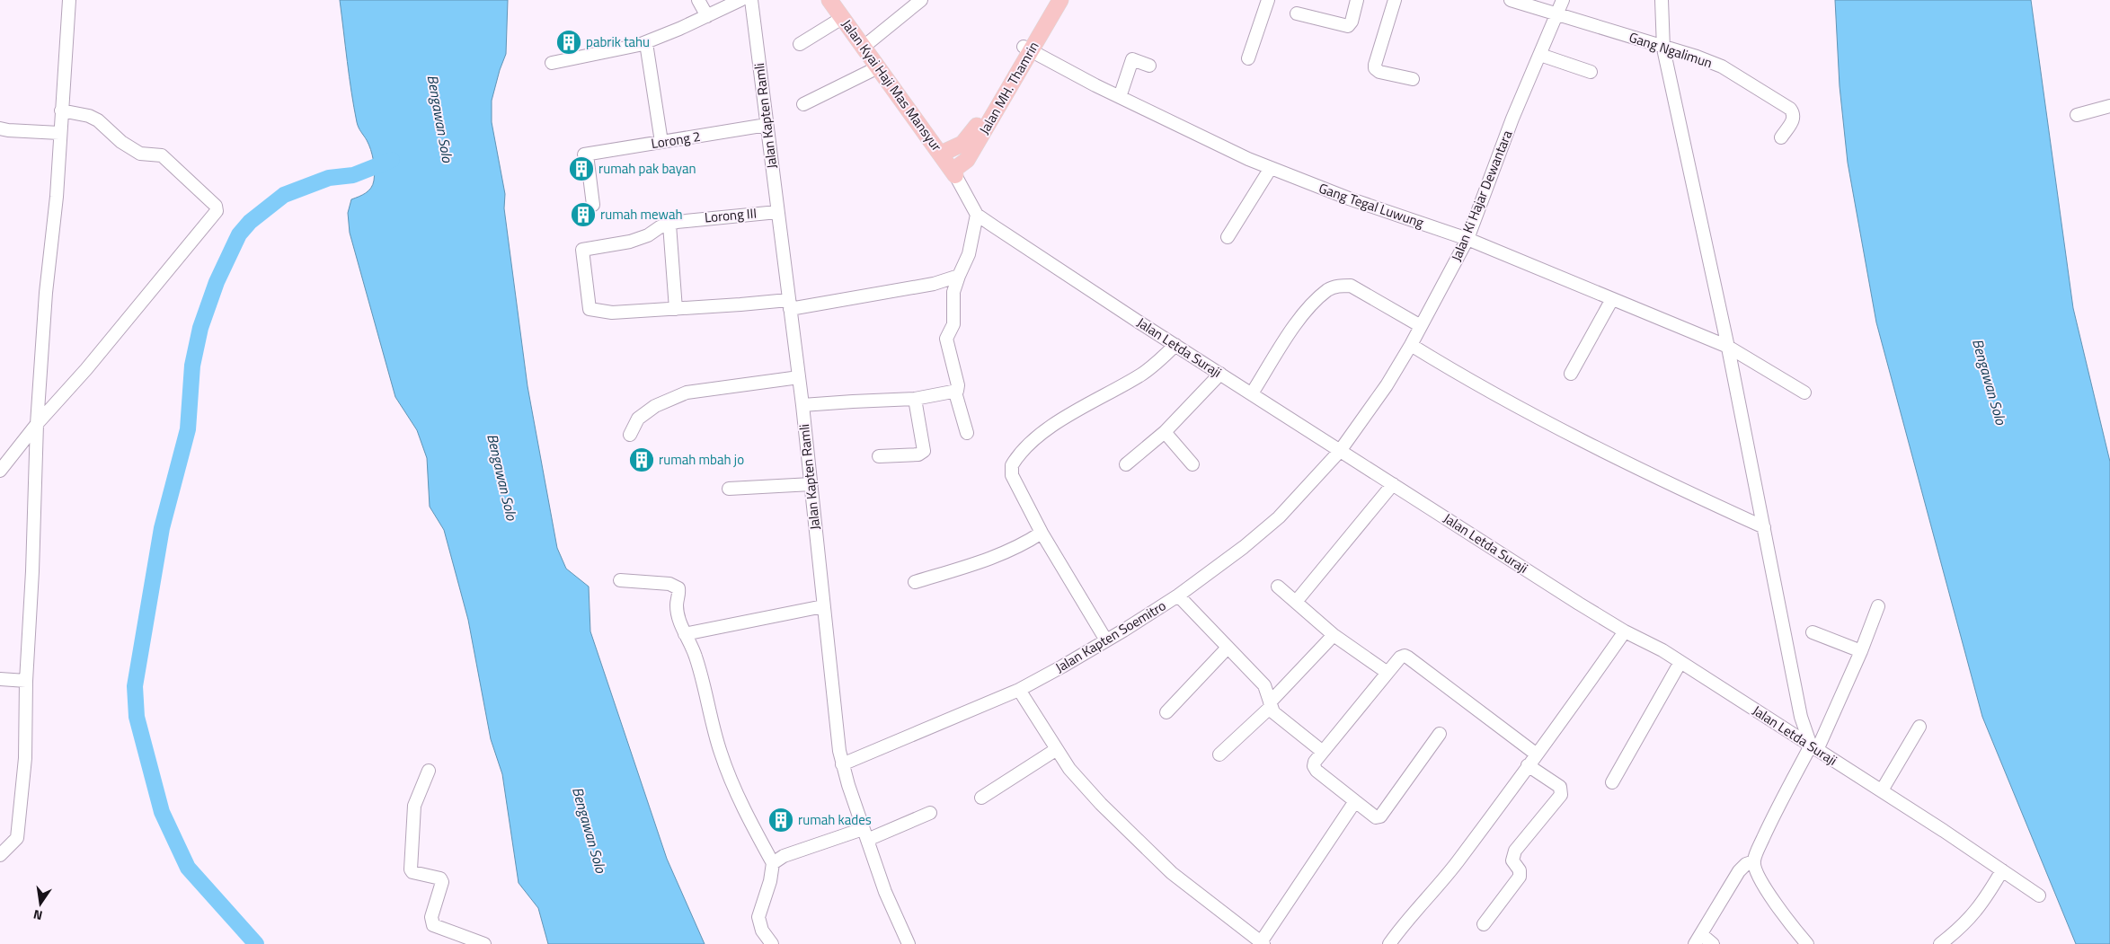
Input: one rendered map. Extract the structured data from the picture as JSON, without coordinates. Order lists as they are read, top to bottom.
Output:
{
  "streets": {
    "main road": ["Jalan Kyai Haji Mas Mansyur", "Jalan MH. Thamrin"],
    "street": [
      "Gang Ngalimun",
      "Jalan Kapten Ramli",
      "Lorong 2",
      "Jalan Ki Hajar Dewantara",
      "Gang Tegal Luwung",
      "Lorong III",
      "Jalan Letda Suraji",
      "Jalan Kapten Soemitro"
    ]
  },
  "crossings": [
    ["Gang Ngalimun", "Jalan Ki Hajar Dewantara"],
    ["Jalan Kyai Haji Mas Mansyur", "Jalan MH. Thamrin"],
    ["Jalan Kyai Haji Mas Mansyur", "Jalan Letda Suraji"],
    ["Jalan MH. Thamrin", "Gang Tegal Luwung"],
    ["Jalan MH. Thamrin", "Jalan Letda Suraji"],
    ["Jalan Kapten Ramli", "Lorong 2"],
    ["Jalan Kapten Ramli", "Lorong III"],
    ["Jalan Kapten Ramli", "Jalan Kapten Soemitro"],
    ["Jalan Ki Hajar Dewantara", "Gang Tegal Luwung"],
    ["Jalan Ki Hajar Dewantara", "Jalan Letda Suraji"],
    ["Jalan Ki Hajar Dewantara", "Jalan Kapten Soemitro"],
    ["Jalan Letda Suraji", "Jalan Kapten Soemitro"]
  ],
  "water": ["Bengawan Solo"],
  "places": {
    "building": [
      "pabrik tahu",
      "rumah pak bayan",
      "rumah mewah",
      "rumah mbah jo",
      "rumah kades"
    ]
  },
  "north": "bottom"
}
